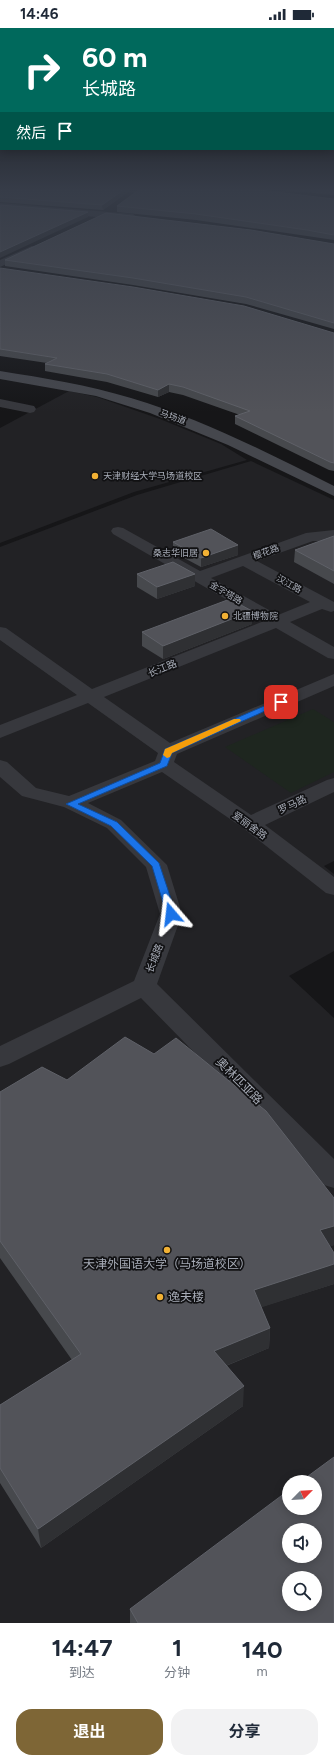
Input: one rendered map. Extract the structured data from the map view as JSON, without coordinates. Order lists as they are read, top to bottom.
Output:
{
  "streets": {
    "main road": ["马场道"],
    "street": [
      "樱花路",
      "汉江路",
      "金字塔路",
      "长江路",
      "罗马路",
      "爱丽舍路",
      "长城路",
      "奥林匹亚路"
    ]
  },
  "crossings": [
    ["樱花路", "汉江路"],
    ["樱花路", "金字塔路"],
    ["汉江路", "长江路"],
    ["金字塔路", "长江路"],
    ["长江路", "爱丽舍路"],
    ["罗马路", "爱丽舍路"],
    ["长城路", "奥林匹亚路"]
  ],
  "places": [
    "天津财经大学马场道校区",
    "桑志华旧居",
    "北疆博物院",
    "天津外国语大学（马场道校区）",
    "逸夫楼"
  ],
  "north": "top right",
  "page": {
    "status": "14:46",
    "turn": ["60 m", "长城路"],
    "then": "然后",
    "eta": [
      "14:47",
      "到达",
      "1",
      "分钟",
      "140",
      "m"
    ],
    "buttons": ["退出", "分享"]
  }
}
